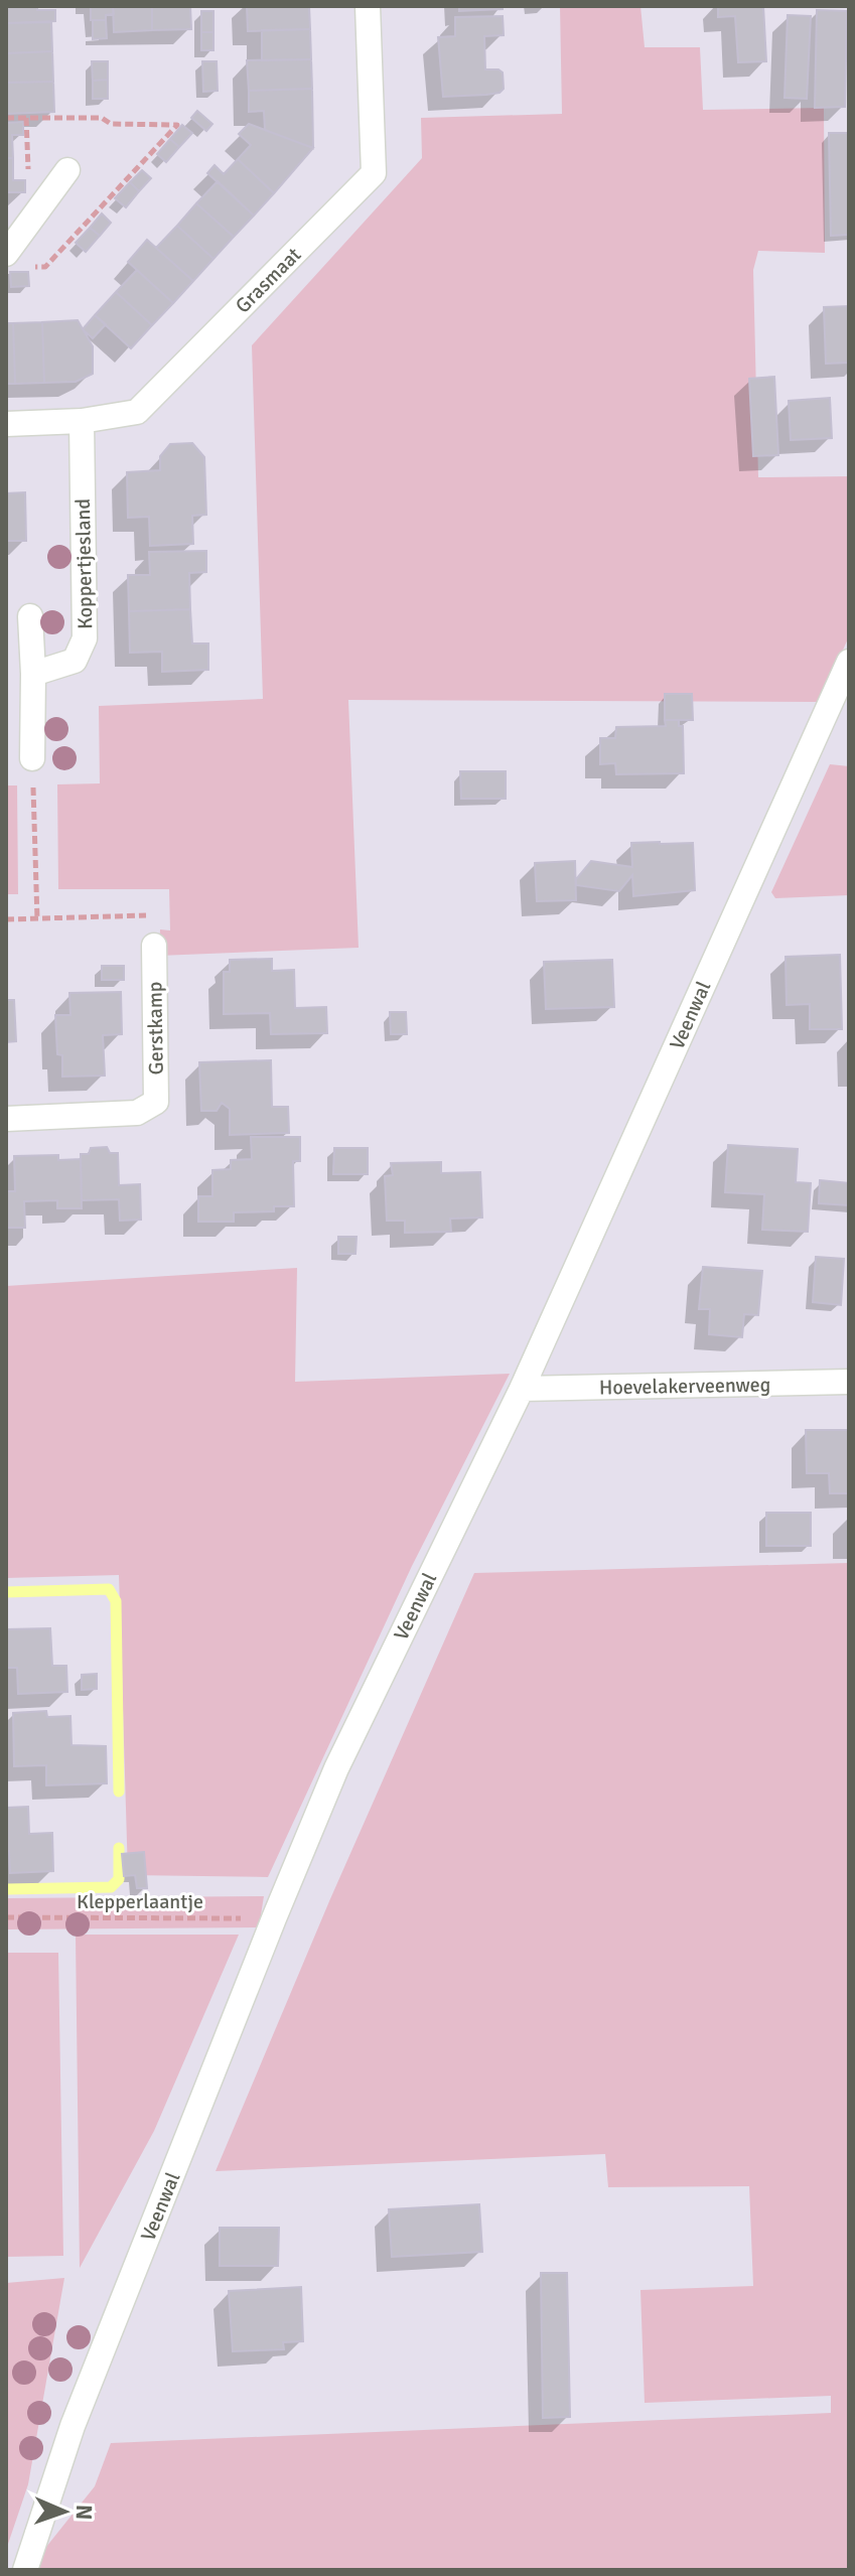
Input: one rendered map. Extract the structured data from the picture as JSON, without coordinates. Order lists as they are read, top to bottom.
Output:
{
  "streets": {
    "street": [
      "Grasmaat",
      "Koppertjesland",
      "Veenwal",
      "Gerstkamp",
      "Hoevelakerveenweg"
    ],
    "path": ["Klepperlaantje"]
  },
  "crossings": [
    ["Grasmaat", "Koppertjesland"],
    ["Veenwal", "Hoevelakerveenweg"],
    ["Veenwal", "Klepperlaantje"]
  ],
  "north": "right"
}
